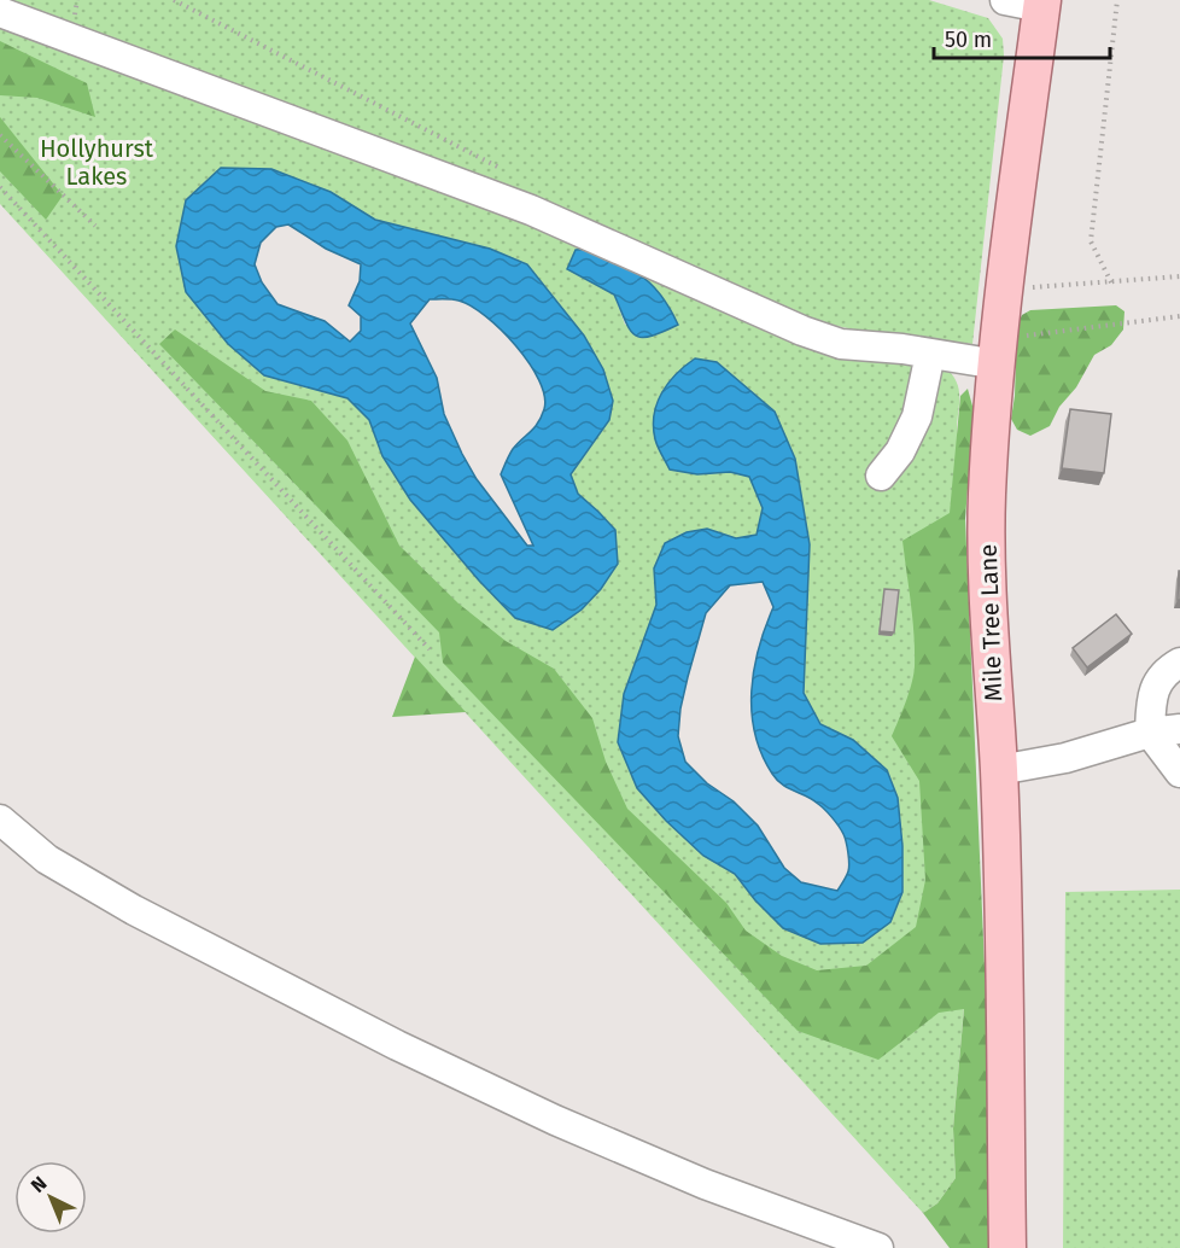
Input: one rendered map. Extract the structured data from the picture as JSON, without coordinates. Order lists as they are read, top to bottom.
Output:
{
  "streets": {
    "main road": ["Mile Tree Lane"]
  },
  "parks": ["Hollyhurst Lakes"],
  "scale_bar": "50 m",
  "north": "top left"
}
